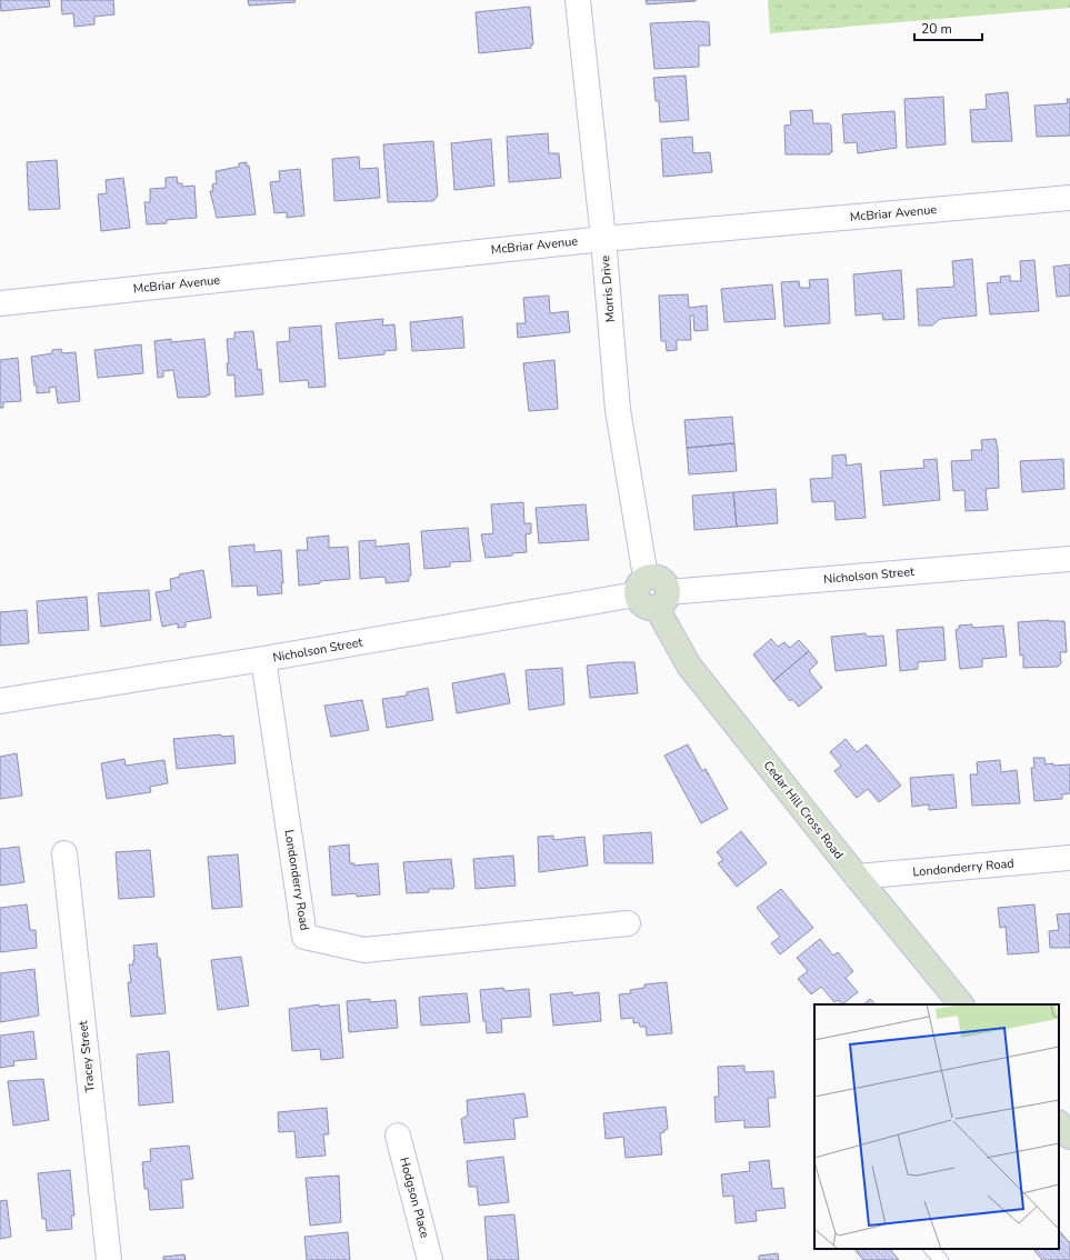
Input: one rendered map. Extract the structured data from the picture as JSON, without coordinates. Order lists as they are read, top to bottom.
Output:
{
  "streets": {
    "street": [
      "McBriar Avenue",
      "Morris Drive",
      "Nicholson Street",
      "Cedar Hill Cross Road",
      "Londonderry Road",
      "Tracey Street",
      "Hodgson Place"
    ]
  },
  "crossings": [
    ["McBriar Avenue", "Morris Drive"],
    ["Morris Drive", "Nicholson Street"],
    ["Nicholson Street", "Cedar Hill Cross Road"],
    ["Nicholson Street", "Londonderry Road"],
    ["Cedar Hill Cross Road", "Londonderry Road"]
  ],
  "scale_bar": "20 m"
}
